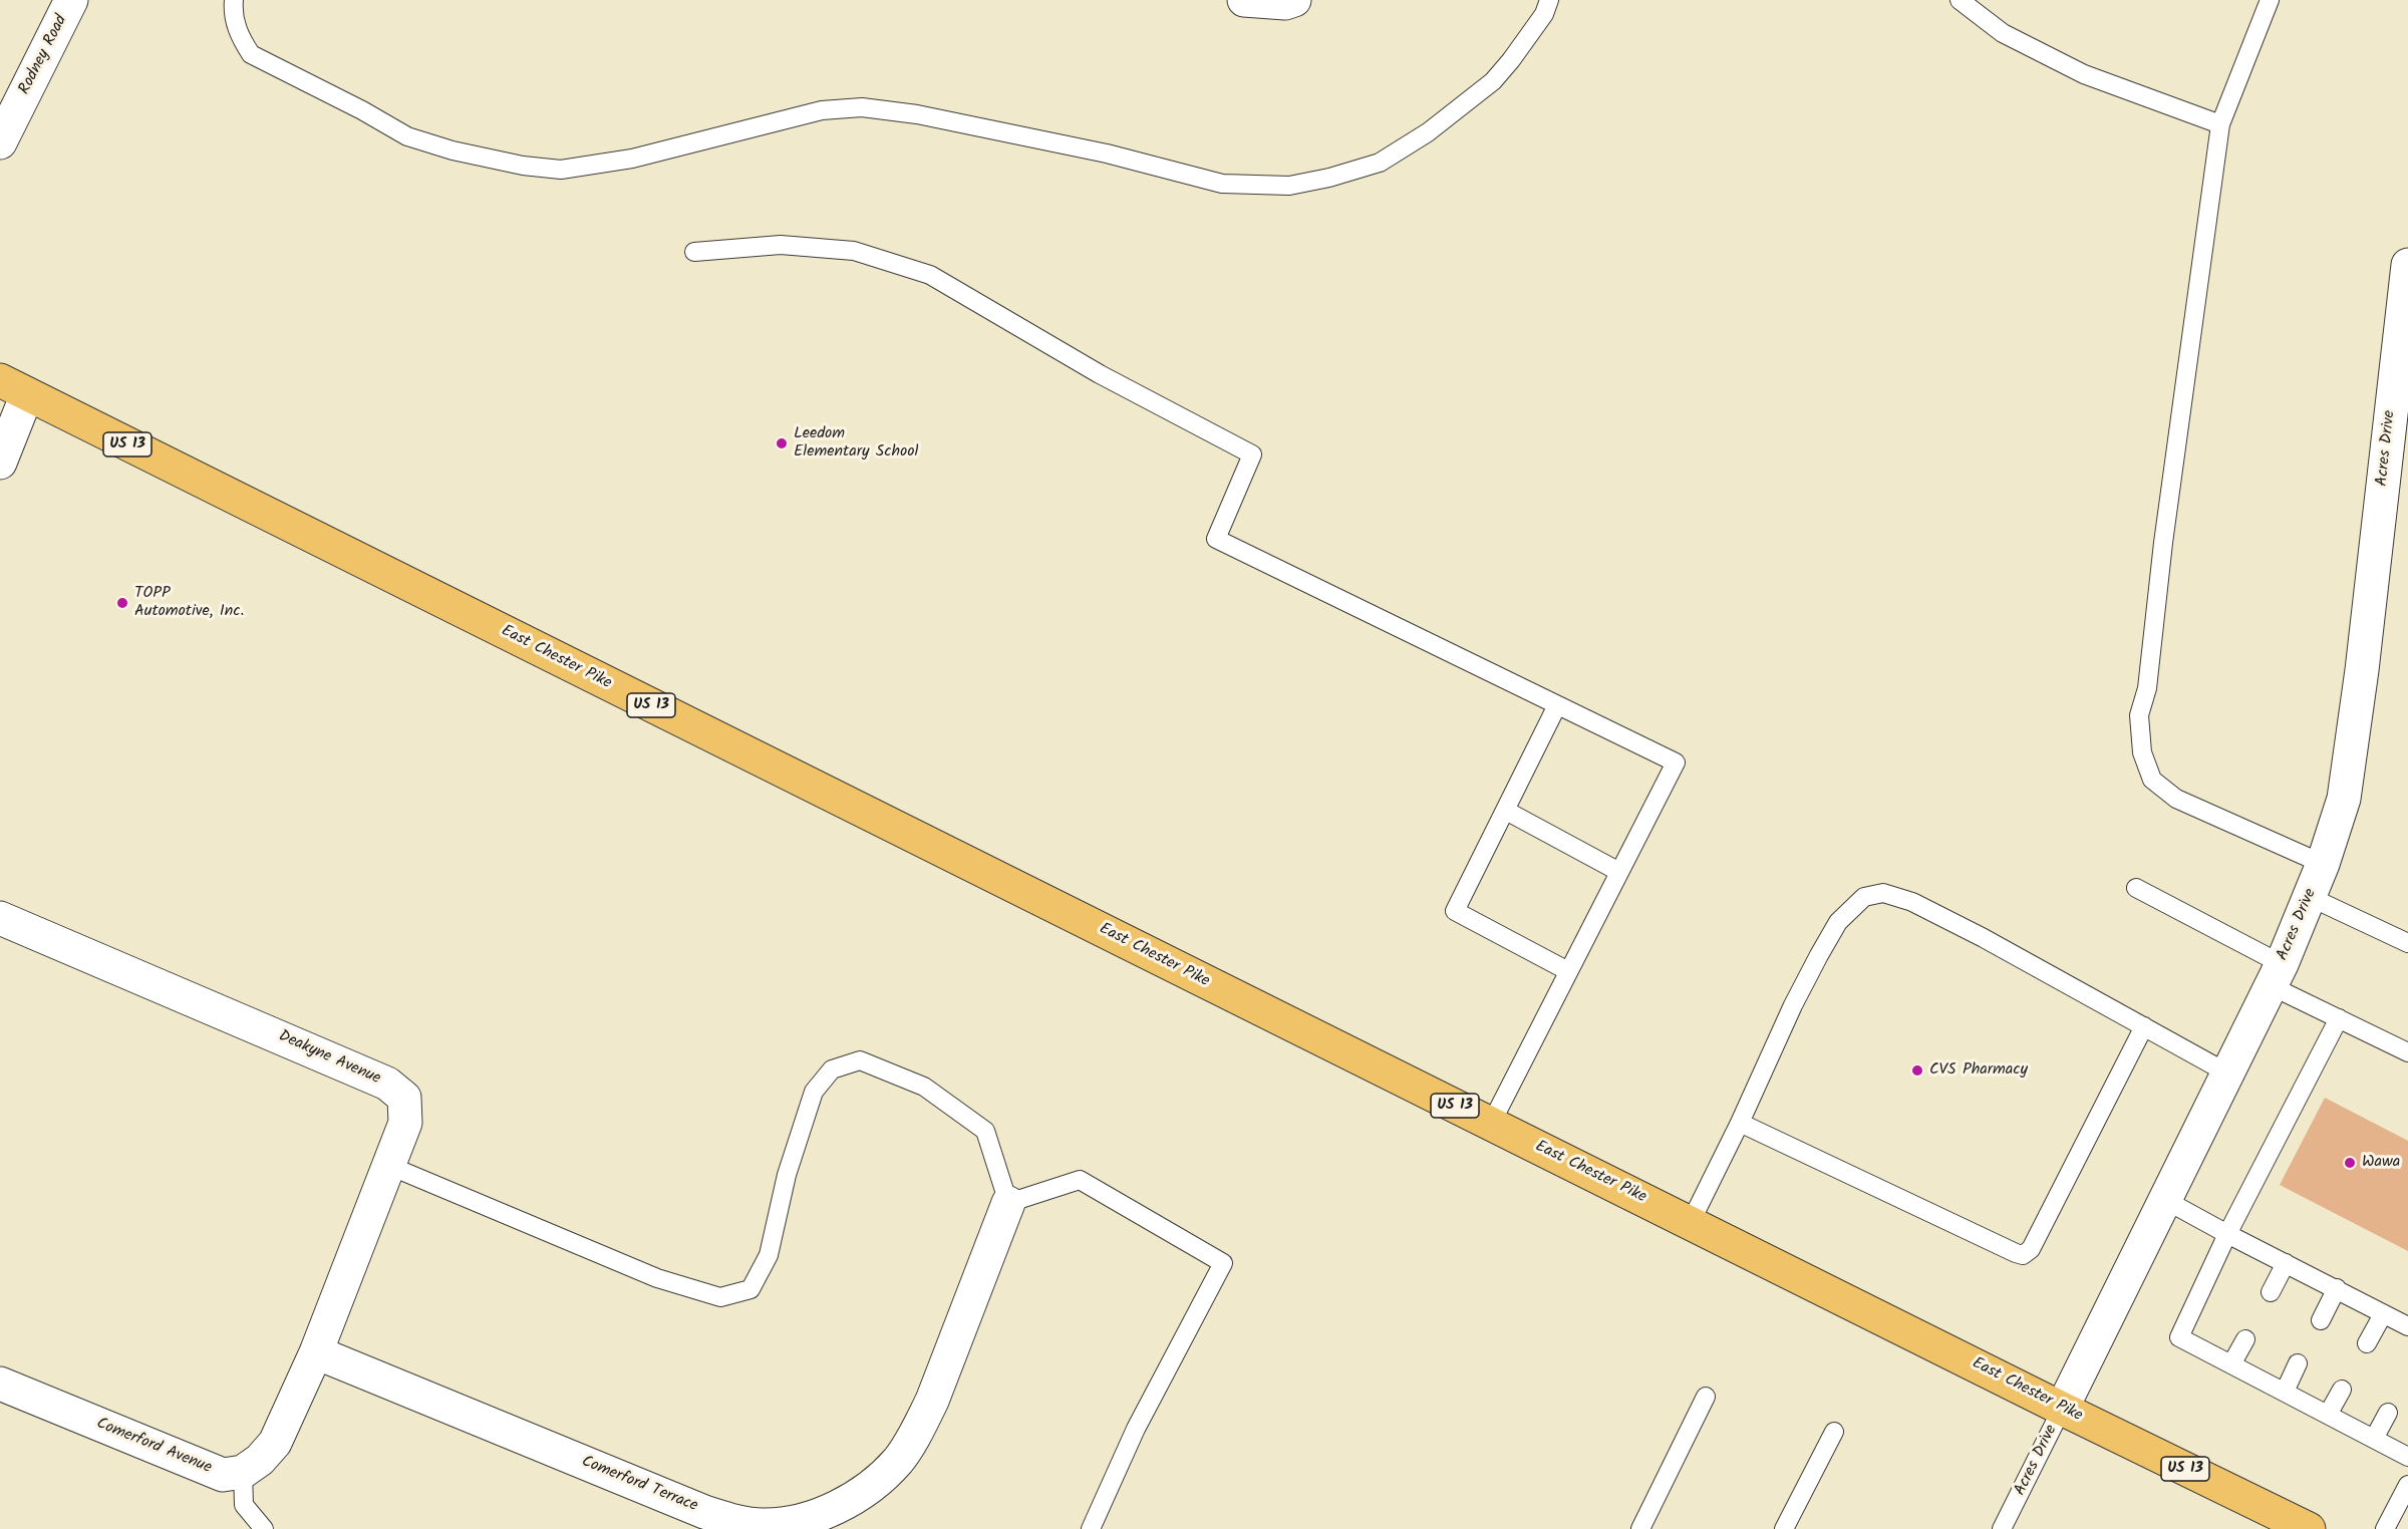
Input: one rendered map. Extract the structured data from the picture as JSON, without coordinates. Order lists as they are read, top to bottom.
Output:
{
  "streets": {
    "main road": ["US 13", "East Chester Pike"],
    "street": [
      "Rodney Road",
      "Acres Drive",
      "Deakyne Avenue",
      "Comerford Avenue",
      "Comerford Terrace"
    ]
  },
  "crossings": [
    ["Acres Drive", "East Chester Pike"],
    ["Deakyne Avenue", "Comerford Terrace"]
  ],
  "places": [
    "Leedom Elementary School",
    "TOPP Automotive, Inc.",
    "CVS Pharmacy",
    "Wawa"
  ]
}
